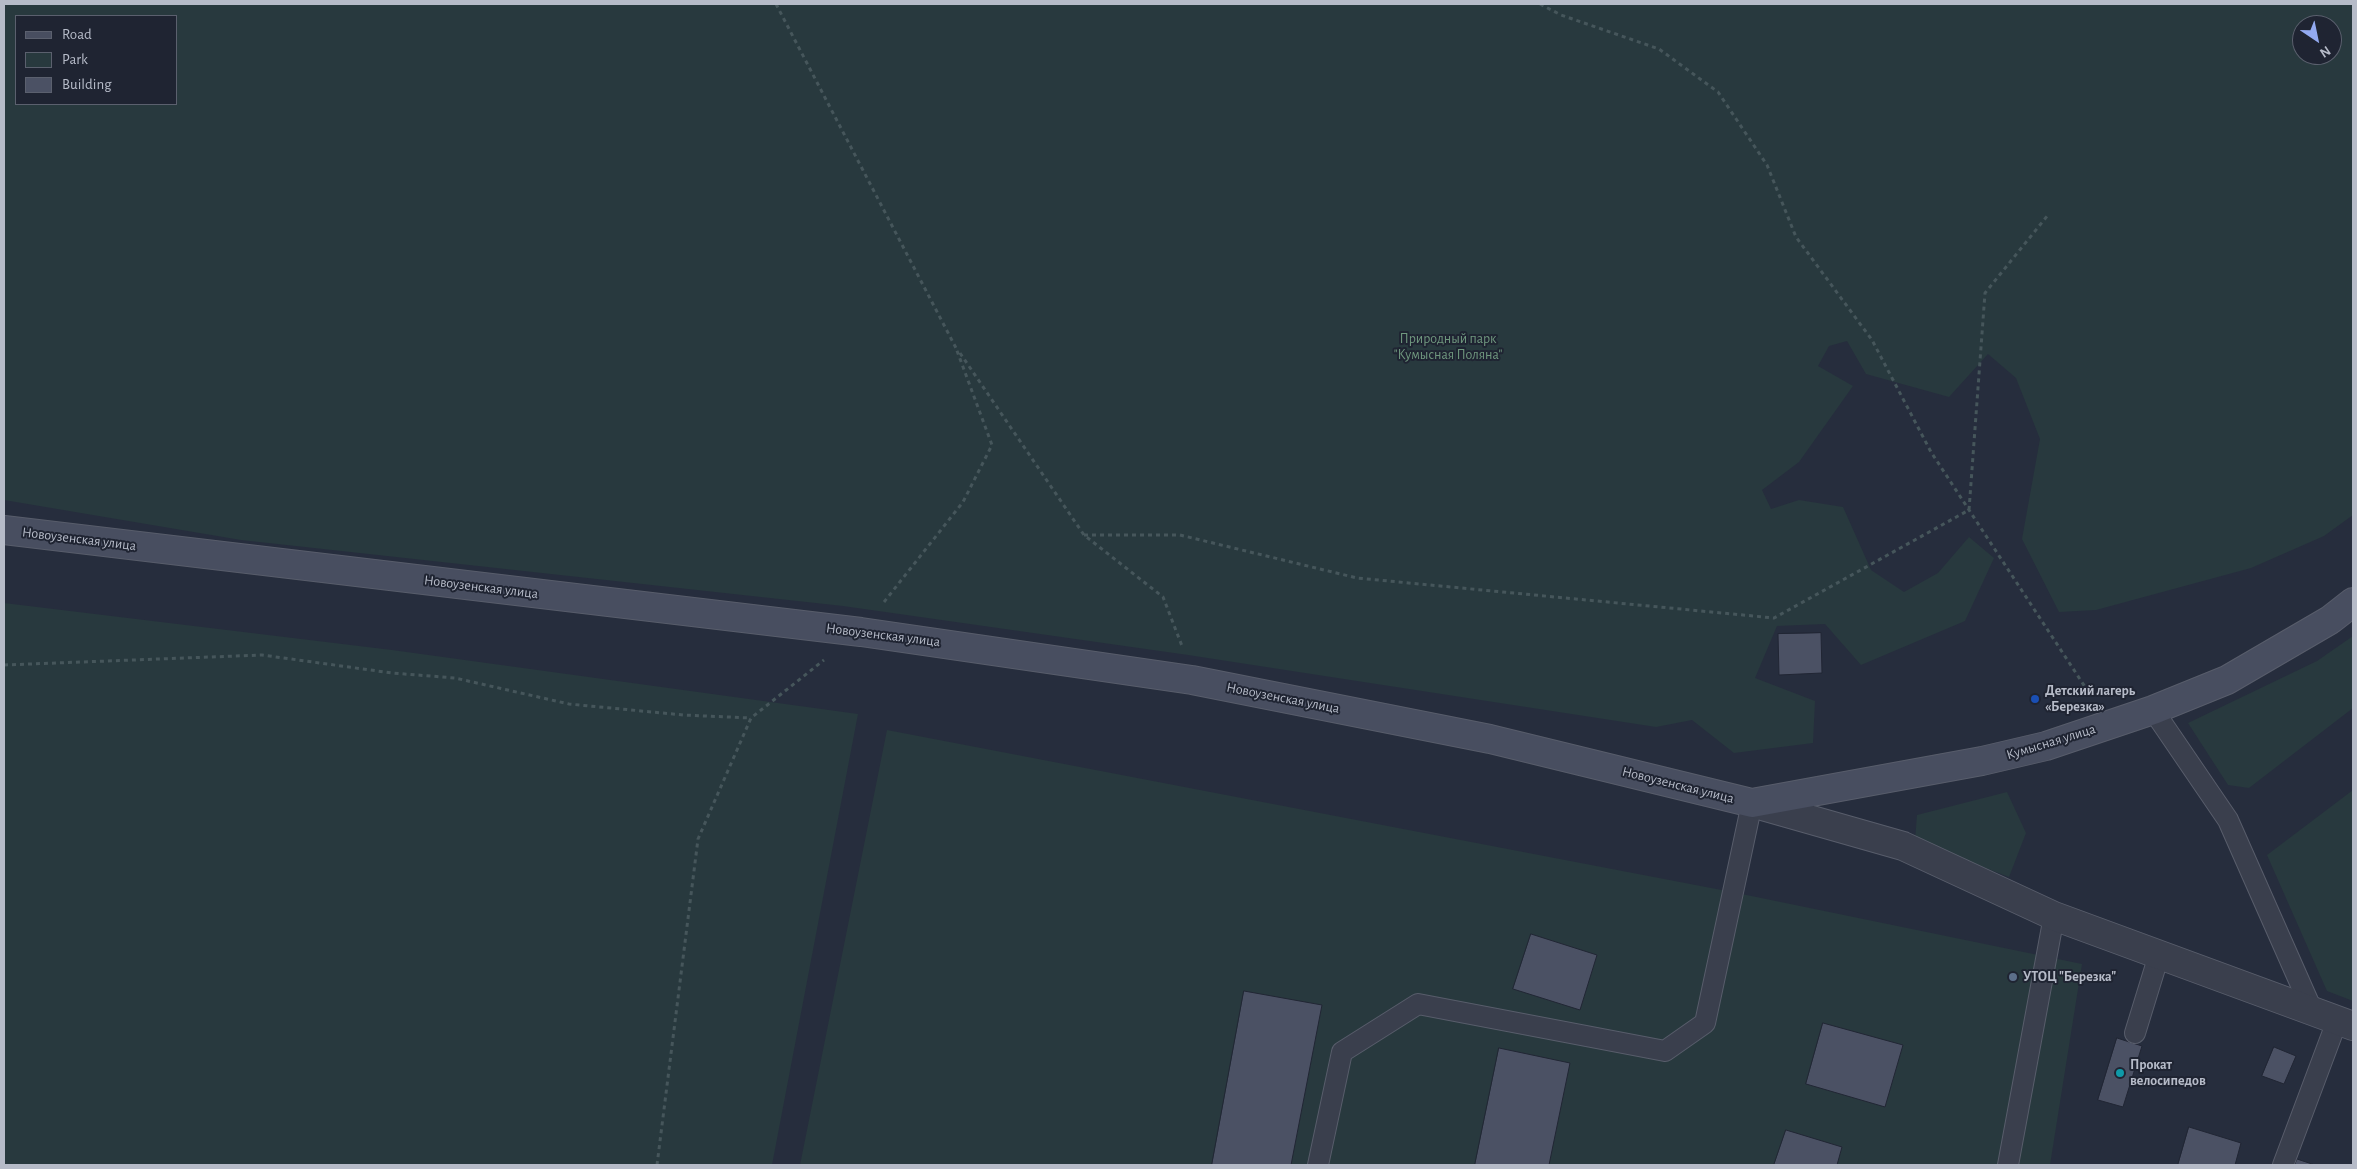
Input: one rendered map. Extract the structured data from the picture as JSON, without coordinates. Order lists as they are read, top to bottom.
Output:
{
  "streets": {
    "main road": ["Новоузенская улица", "Кумысная улица"]
  },
  "crossings": [
    ["Новоузенская улица", "Кумысная улица"]
  ],
  "parks": ["Природный парк \"Кумысная Поляна\""],
  "places": ["Детский лагерь «Березка»", "УТОЦ \"Березка\"", "Прокат велосипедов"],
  "legend": ["Road", "Park", "Building"],
  "north": "bottom right"
}
